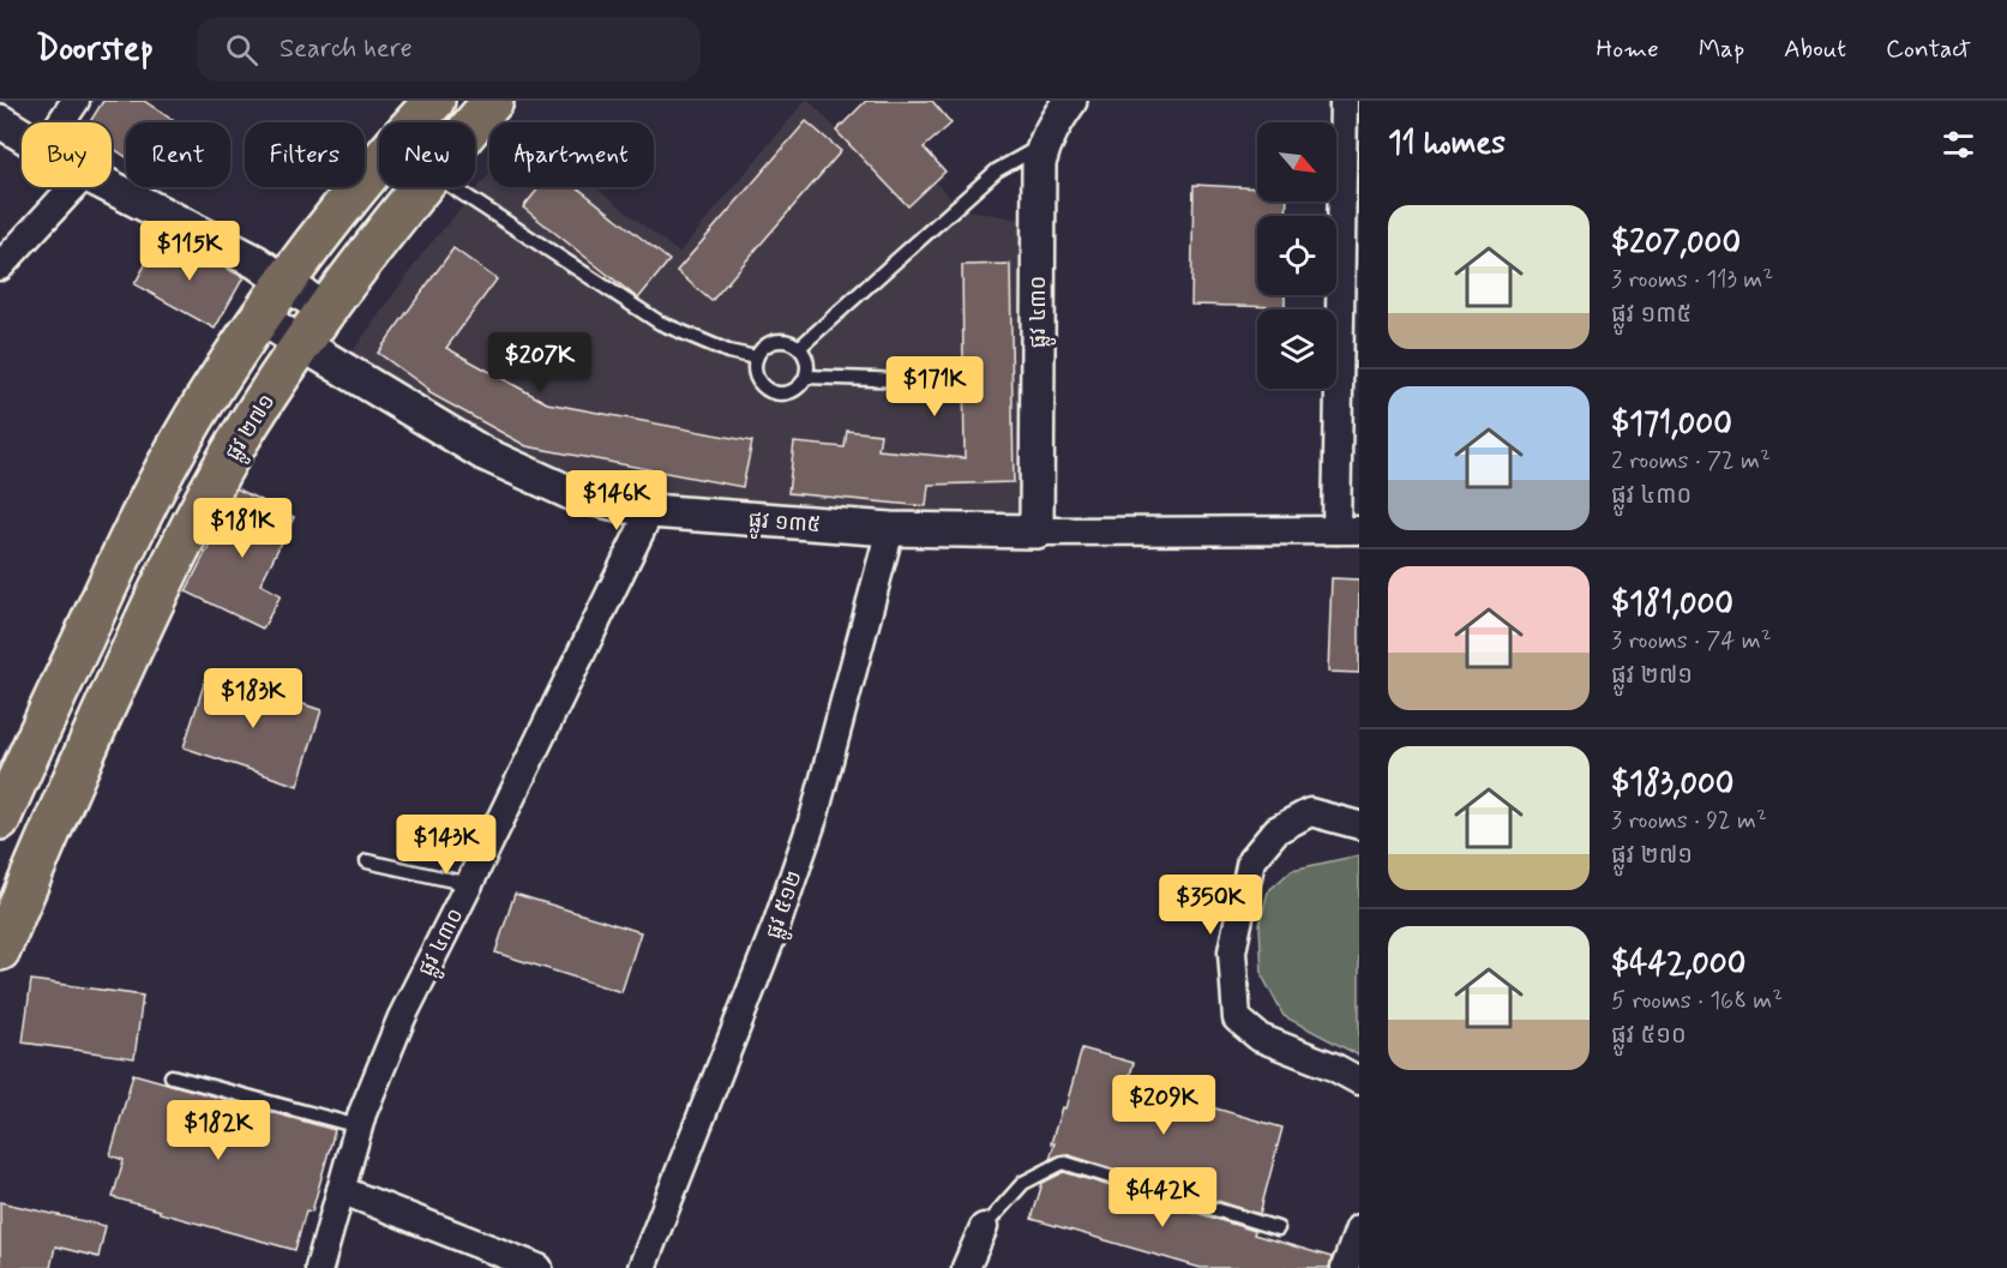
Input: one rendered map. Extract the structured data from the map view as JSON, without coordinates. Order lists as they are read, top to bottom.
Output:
{
  "streets": {
    "main road": ["ផ្លូវ ២៧១"],
    "street": ["ផ្លូវ ៤៣០", "ផ្លូវ ១៣៥", "ផ្លូវ ៥១២"]
  },
  "crossings": [
    ["ផ្លូវ ៤៣០", "ផ្លូវ ១៣៥"],
    ["ផ្លូវ ២៧១", "ផ្លូវ ១៣៥"],
    ["ផ្លូវ ១៣៥", "ផ្លូវ ៥១២"]
  ],
  "north": "bottom right",
  "page": {
    "header": "Doorstep",
    "search": "Search here",
    "nav": [
      "Home",
      "Map",
      "About",
      "Contact"
    ],
    "heading": "11 homes",
    "chip": [
      "Buy",
      "Rent",
      "Filters",
      "New",
      "Apartment"
    ],
    "list": [
      {
        "name": "$207,000",
        "note": "3 rooms · 113 m² · ផ្លូវ ១៣៥"
      },
      {
        "name": "$171,000",
        "note": "2 rooms · 72 m² · ផ្លូវ ៤៣០"
      },
      {
        "name": "$181,000",
        "note": "3 rooms · 74 m² · ផ្លូវ ២៧១"
      },
      {
        "name": "$183,000",
        "note": "3 rooms · 92 m² · ផ្លូវ ២៧១"
      },
      {
        "name": "$442,000",
        "note": "5 rooms · 168 m² · ផ្លូវ ៥១០"
      }
    ],
    "price": [
      "$115K",
      "$207K",
      "$171K",
      "$146K",
      "$181K",
      "$183K",
      "$143K",
      "$350K",
      "$209K",
      "$182K",
      "$442K"
    ]
  }
}
